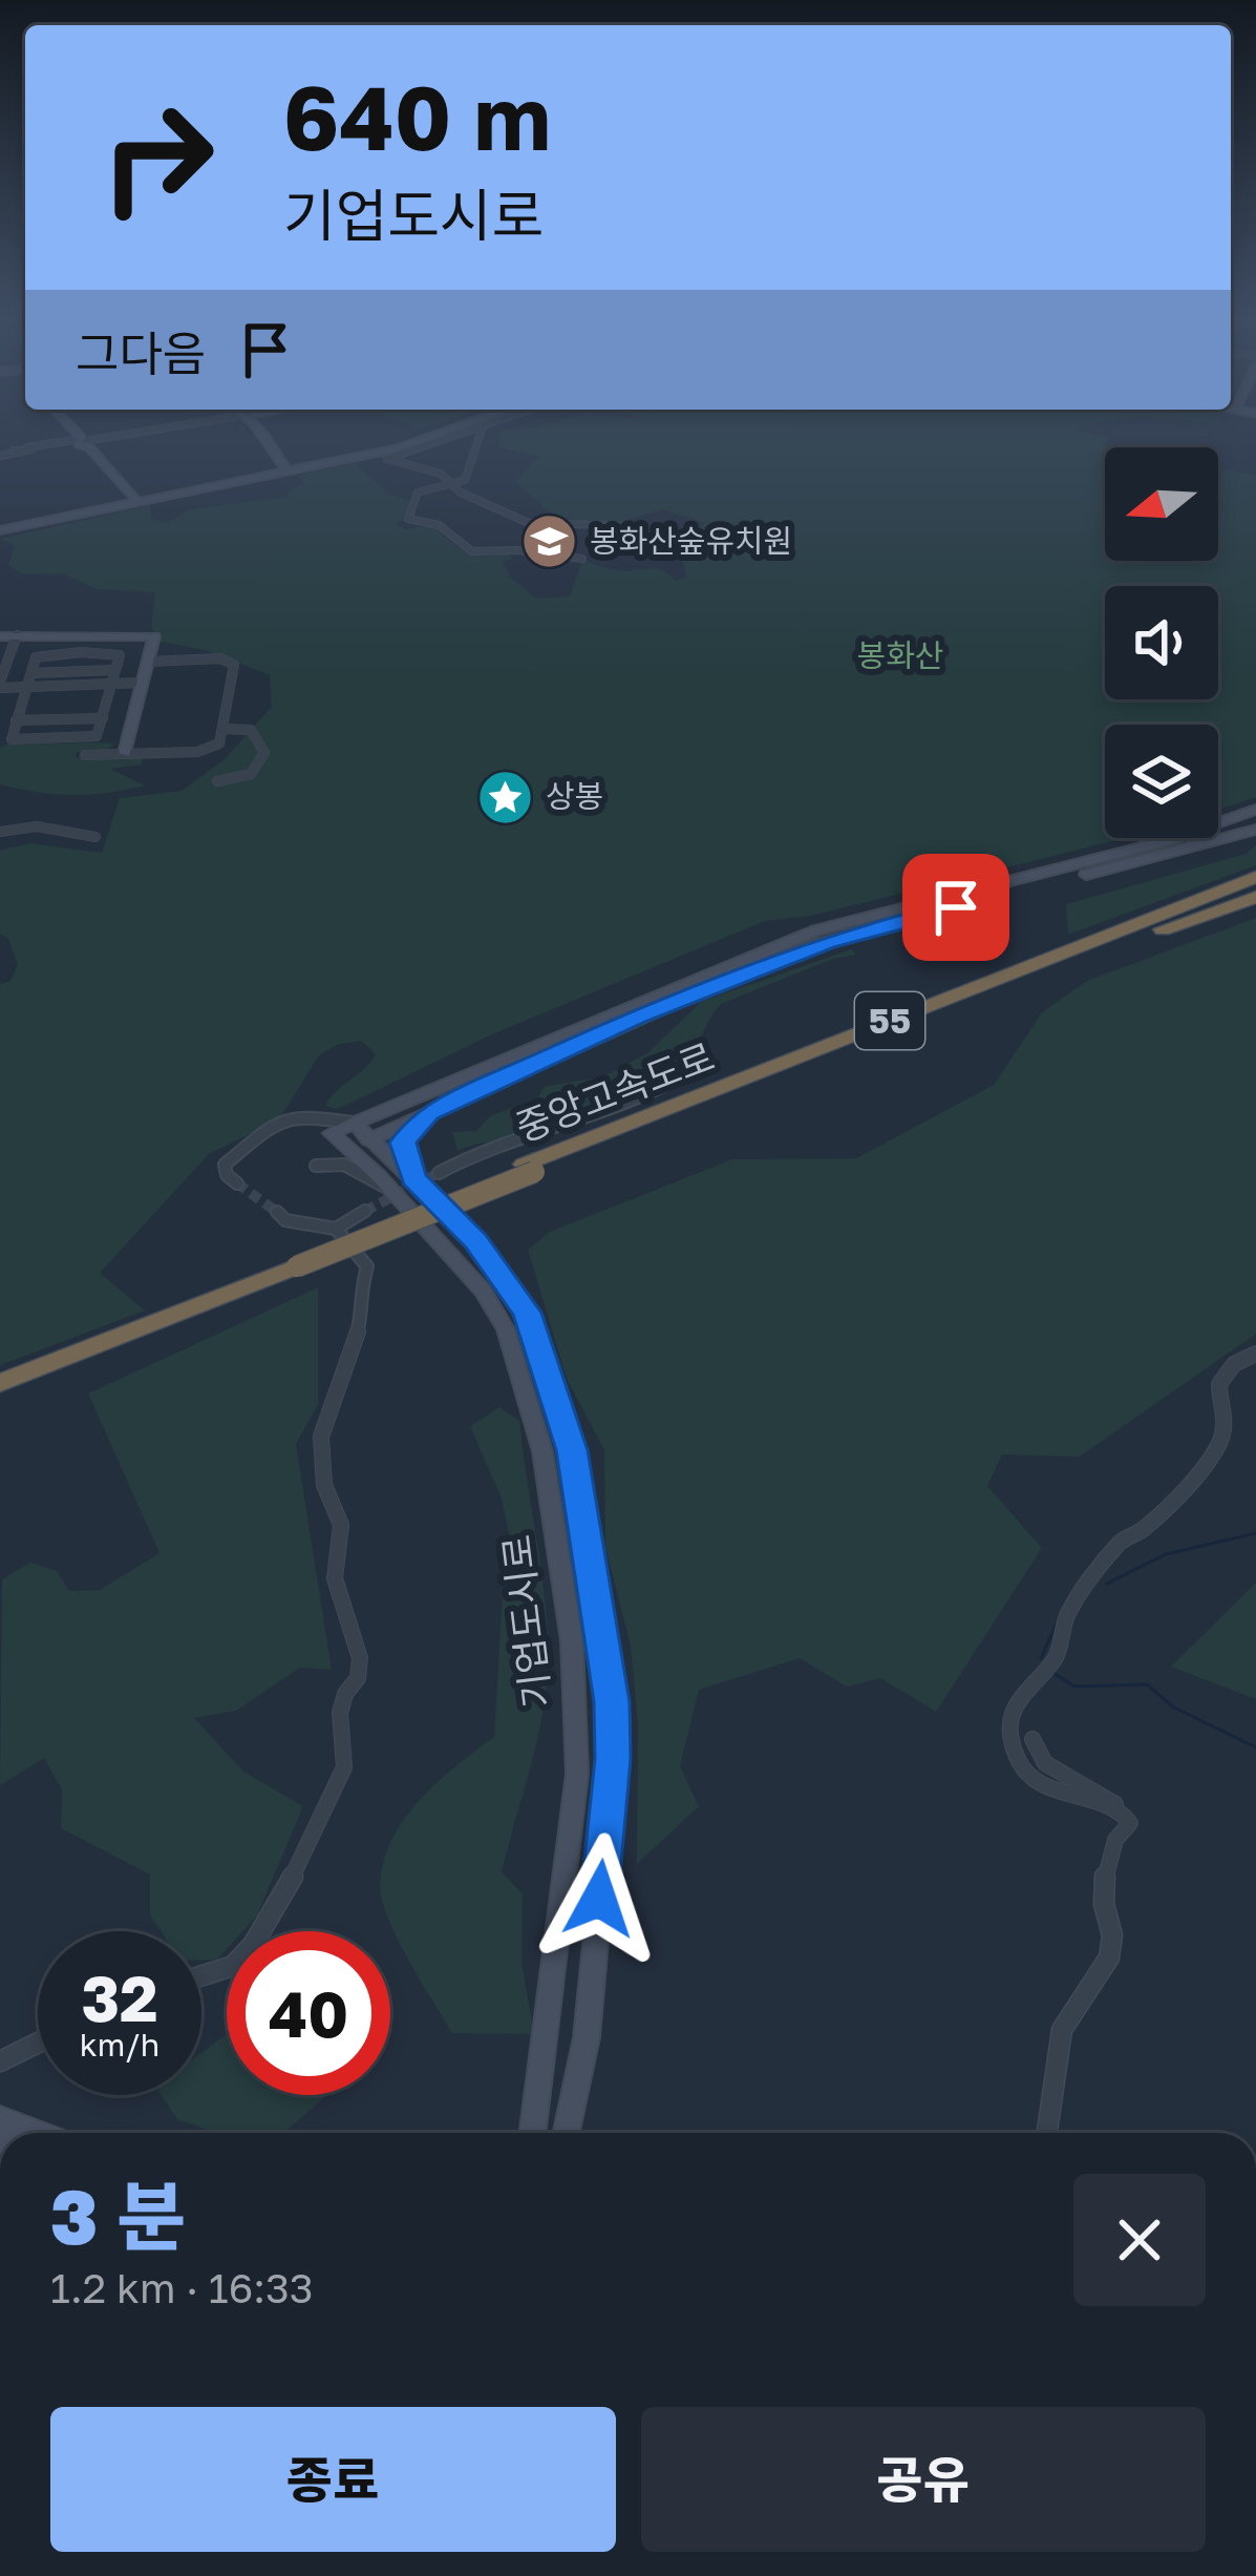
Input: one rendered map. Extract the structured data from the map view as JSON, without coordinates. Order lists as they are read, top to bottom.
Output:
{
  "streets": {
    "highway": ["55", "중앙고속도로"],
    "street": ["기업도시로"]
  },
  "parks": ["봉화산"],
  "places": {
    "school or university": ["봉화산숲유치원"],
    "place": ["상봉"]
  },
  "north": "left",
  "page": {
    "turn": ["640 m", "기업도시로"],
    "then": "그다음",
    "speed": "32 km/h",
    "limit": "40",
    "heading": ["3 분", "1.2 km · 16:33"],
    "buttons": ["종료", "공유"]
  }
}
